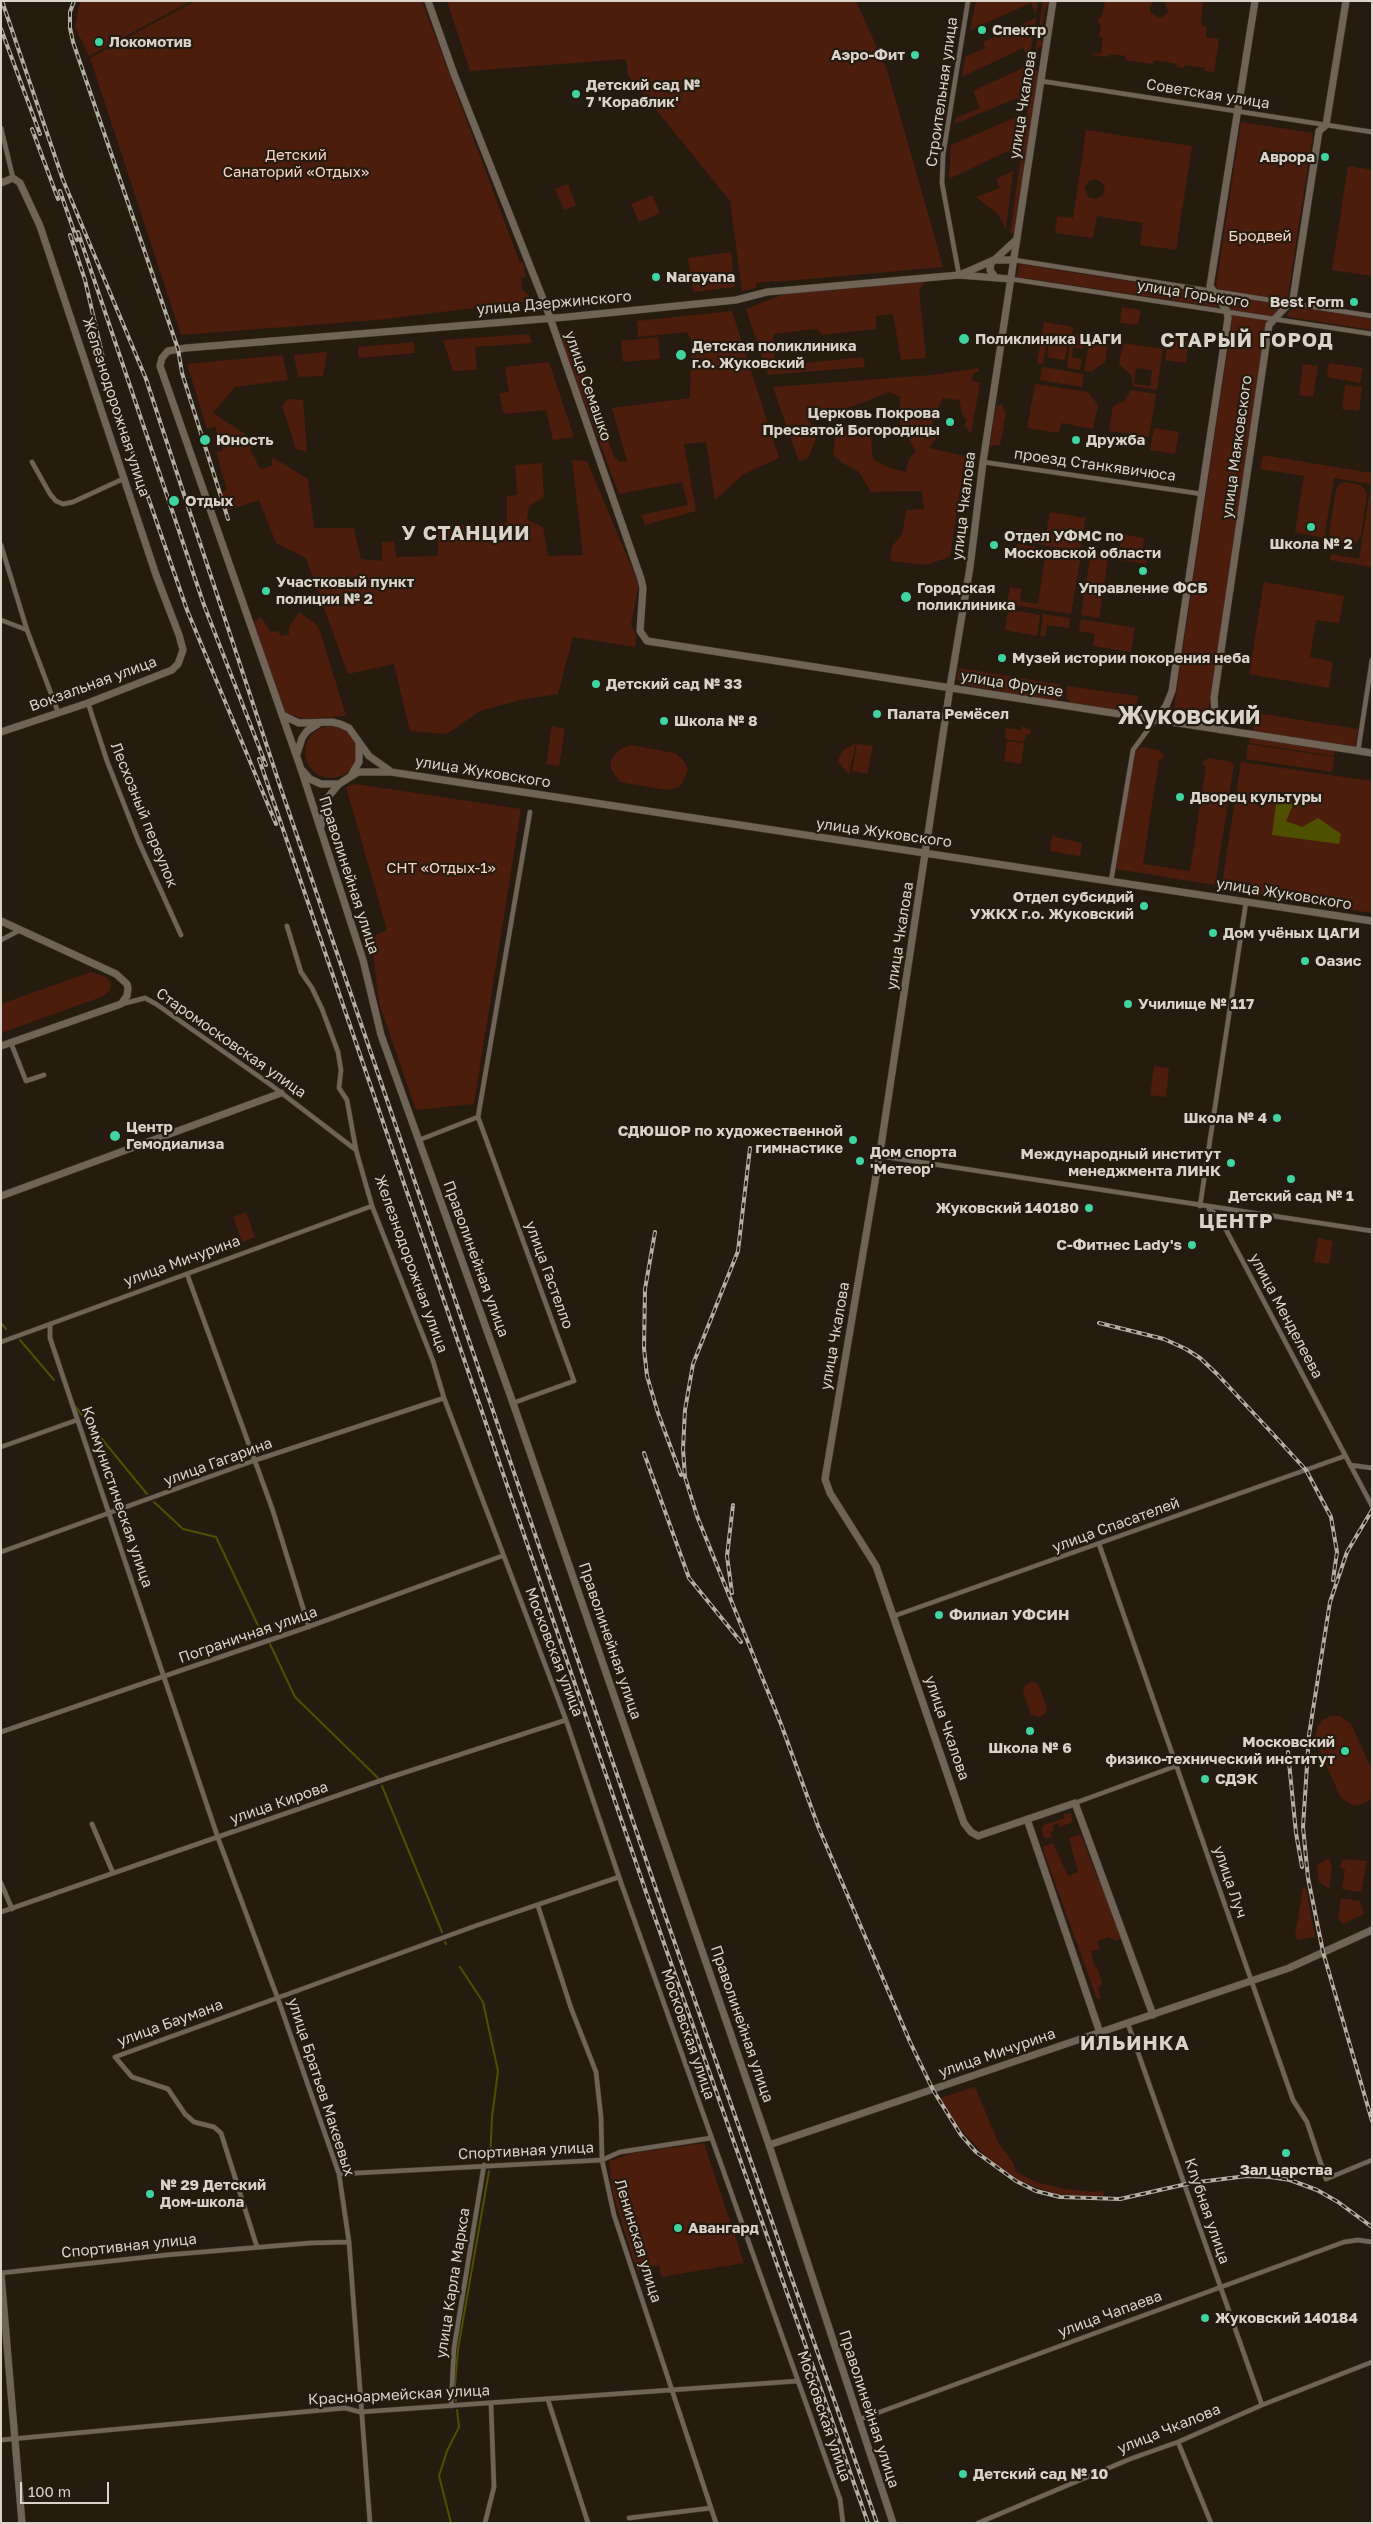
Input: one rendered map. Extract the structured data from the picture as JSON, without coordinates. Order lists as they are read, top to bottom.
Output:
{
  "streets": {
    "main road": [
      "улица Чкалова",
      "улица Дзержинского",
      "улица Семашко",
      "Железнодорожная улица",
      "улица Маяковского",
      "Вокзальная улица",
      "улица Фрунзе",
      "улица Жуковского",
      "Праволинейная улица",
      "улица Мичурина"
    ],
    "street": [
      "Строительная улица",
      "Советская улица",
      "улица Горького",
      "проезд Станкявичюса",
      "Лесхозный переулок",
      "Старомосковская улица",
      "улица Гастелло",
      "улица Менделеева",
      "улица Гагарина",
      "Коммунистическая улица",
      "улица Спасателей",
      "Пограничная улица",
      "Московская улица",
      "улица Кирова",
      "улица Луч",
      "улица Баумана",
      "улица Братьев Макеевых",
      "Спортивная улица",
      "Клубная улица",
      "Ленинская улица",
      "улица Карла Маркса",
      "улица Чапаева",
      "Красноармейская улица"
    ]
  },
  "crossings": [
    ["Строительная улица", "улица Дзержинского"],
    ["Советская улица", "улица Чкалова"],
    ["Советская улица", "улица Маяковского"],
    ["улица Чкалова", "улица Горького"],
    ["улица Чкалова", "улица Дзержинского"],
    ["улица Чкалова", "проезд Станкявичюса"],
    ["улица Чкалова", "улица Фрунзе"],
    ["улица Чкалова", "улица Жуковского"],
    ["улица Чкалова", "улица Спасателей"],
    ["улица Чкалова", "Клубная улица"],
    ["улица Горького", "улица Дзержинского"],
    ["улица Горького", "улица Маяковского"],
    ["улица Дзержинского", "улица Семашко"],
    ["улица Семашко", "улица Фрунзе"],
    ["Железнодорожная улица", "Вокзальная улица"],
    ["Железнодорожная улица", "Старомосковская улица"],
    ["Железнодорожная улица", "улица Мичурина"],
    ["Железнодорожная улица", "улица Гагарина"],
    ["Железнодорожная улица", "Пограничная улица"],
    ["Железнодорожная улица", "Московская улица"],
    ["улица Маяковского", "проезд Станкявичюса"],
    ["улица Маяковского", "улица Фрунзе"],
    ["Вокзальная улица", "Лесхозный переулок"],
    ["улица Жуковского", "Праволинейная улица"],
    ["Праволинейная улица", "улица Мичурина"],
    ["Праволинейная улица", "улица Гастелло"],
    ["Праволинейная улица", "улица Чапаева"],
    ["улица Мичурина", "Коммунистическая улица"],
    ["улица Мичурина", "улица Луч"],
    ["улица Мичурина", "Клубная улица"],
    ["улица Менделеева", "улица Спасателей"],
    ["улица Гагарина", "Коммунистическая улица"],
    ["Коммунистическая улица", "Пограничная улица"],
    ["Коммунистическая улица", "улица Братьев Макеевых"],
    ["улица Спасателей", "улица Луч"],
    ["Пограничная улица", "Московская улица"],
    ["Пограничная улица", "улица Братьев Макеевых"],
    ["Московская улица", "улица Кирова"],
    ["Московская улица", "улица Баумана"],
    ["Московская улица", "Спортивная улица"],
    ["Московская улица", "Красноармейская улица"],
    ["улица Кирова", "улица Братьев Макеевых"],
    ["улица Баумана", "улица Братьев Макеевых"],
    ["улица Баумана", "Спортивная улица"],
    ["улица Баумана", "Ленинская улица"],
    ["улица Братьев Макеевых", "Спортивная улица"],
    ["улица Братьев Макеевых", "Красноармейская улица"],
    ["Спортивная улица", "Ленинская улица"],
    ["Спортивная улица", "улица Карла Маркса"],
    ["Клубная улица", "улица Чапаева"],
    ["Ленинская улица", "Красноармейская улица"],
    ["улица Карла Маркса", "Красноармейская улица"]
  ],
  "districts": [
    "СТАРЫЙ ГОРОД",
    "У СТАНЦИИ",
    "Жуковский",
    "ЦЕНТР",
    "ИЛЬИНКА"
  ],
  "parks": ["Детский Санаторий «Отдых»", "Бродвей", "СНТ «Отдых-1»"],
  "places": [
    "Спектр",
    "Локомотив",
    "Аэро-Фит",
    "Детский сад № 7 'Кораблик'",
    "Аврора",
    "Narayana",
    "Best Form",
    "Поликлиника ЦАГИ",
    "Детская поликлиника г.о. Жуковский",
    "Церковь Покрова Пресвятой Богородицы",
    "Юность",
    "Дружба",
    "Отдых",
    "Школа № 2",
    "Отдел УФМС по Московской области",
    "Управление ФСБ",
    "Участковый пункт полиции № 2",
    "Городская поликлиника",
    "Музей истории покорения неба",
    "Детский сад № 33",
    "Палата Ремёсел",
    "Школа № 8",
    "Дворец культуры",
    "Отдел субсидий УЖКХ г.о. Жуковский",
    "Дом учёных ЦАГИ",
    "Оазис",
    "Училище № 117",
    "Школа № 4",
    "Центр Гемодиализа",
    "СДЮШОР по художественной гимнастике",
    "Дом спорта 'Метеор'",
    "Международный институт менеджмента ЛИНК",
    "Детский сад № 1",
    "Жуковский 140180",
    "С-Фитнес Lady's",
    "Филиал УФСИН",
    "Школа № 6",
    "Московский физико-технический институт",
    "СДЭК",
    "Зал царства",
    "№ 29 Детский Дом-школа",
    "Авангард",
    "Жуковский 140184",
    "Детский сад № 10"
  ],
  "scale_bar": "100 m"
}
